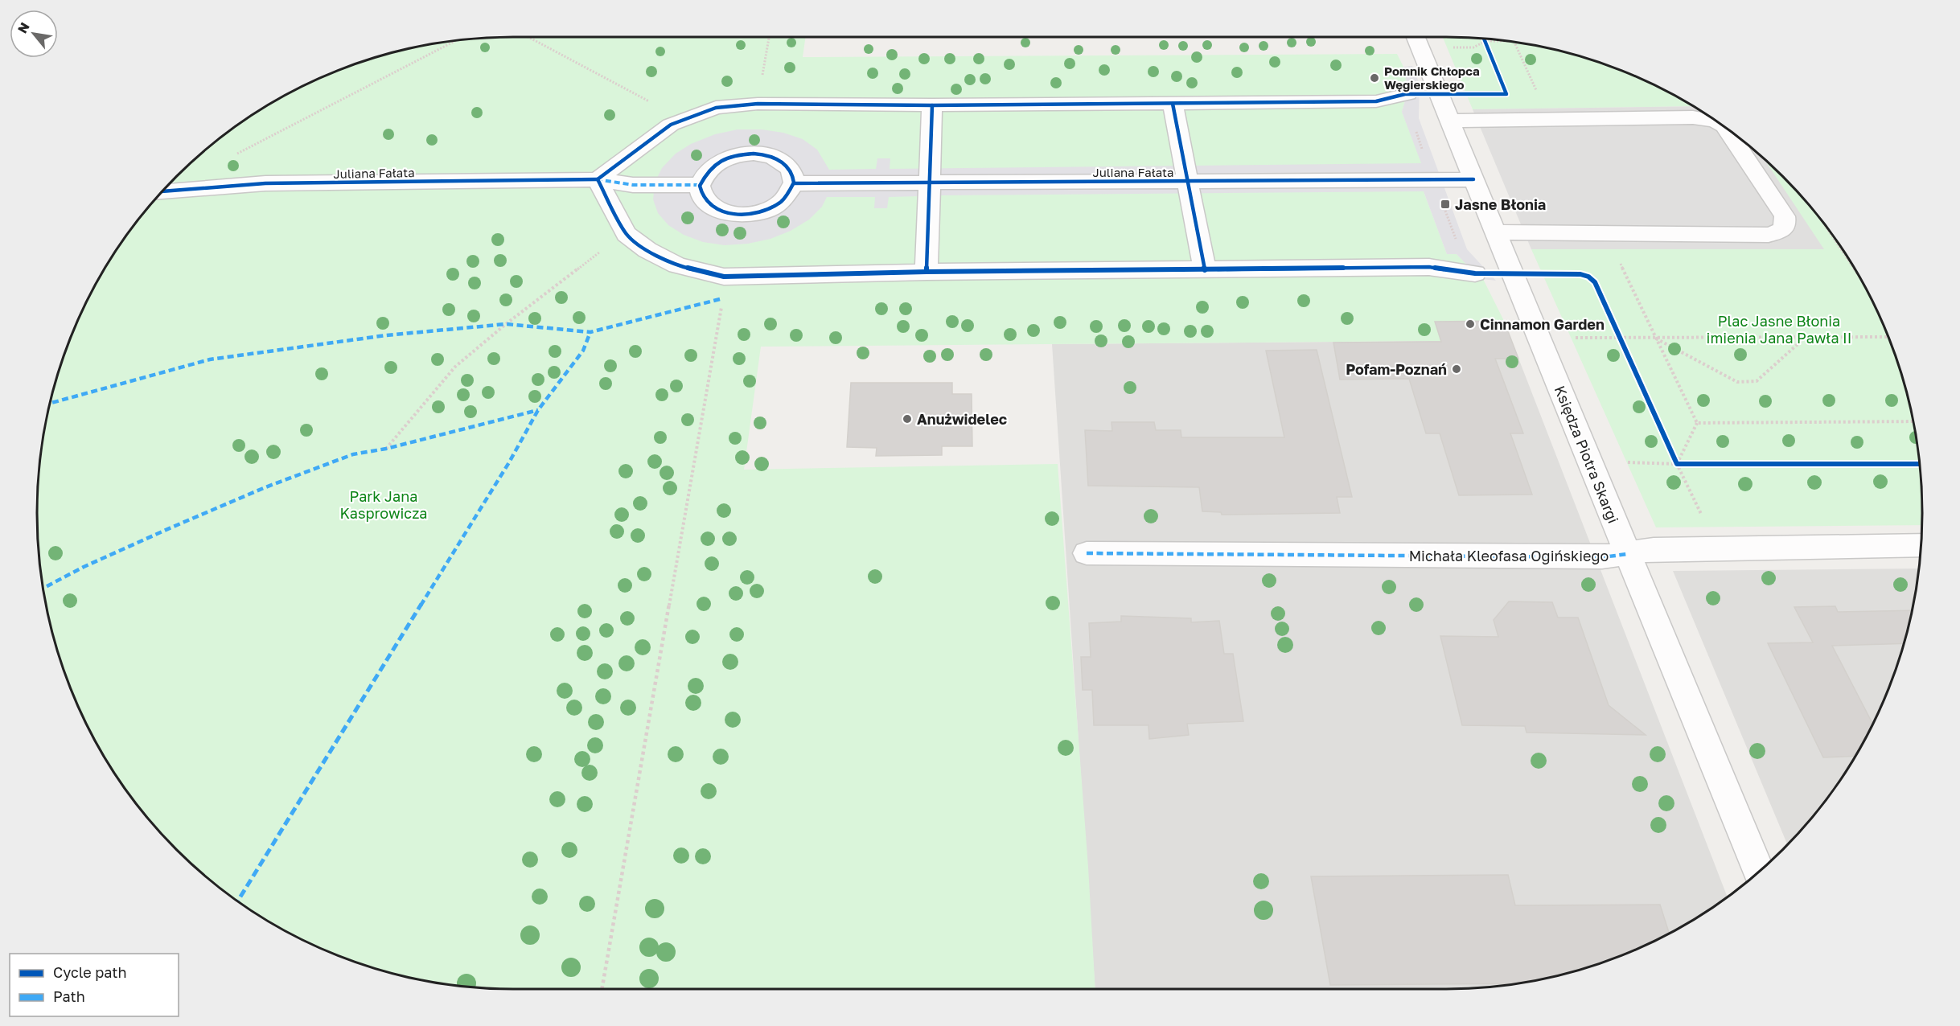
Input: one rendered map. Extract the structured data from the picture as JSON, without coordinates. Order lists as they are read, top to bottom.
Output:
{
  "streets": {
    "street": ["Juliana Fałata", "Księdza Piotra Skargi", "Michała Kleofasa Ogińskiego"]
  },
  "crossings": [
    ["Juliana Fałata", "Księdza Piotra Skargi"],
    ["Księdza Piotra Skargi", "Michała Kleofasa Ogińskiego"]
  ],
  "parks": ["Plac Jasne Błonia imienia Jana Pawła II", "Park Jana Kasprowicza"],
  "places": {
    "other": [
      "Pomnik Chłopca Węgierskiego",
      "Cinnamon Garden",
      "Pofam-Poznań",
      "Anużwidelec"
    ],
    "transit": ["Jasne Błonia"]
  },
  "legend": ["Cycle path", "Path"],
  "north": "top left"
}
